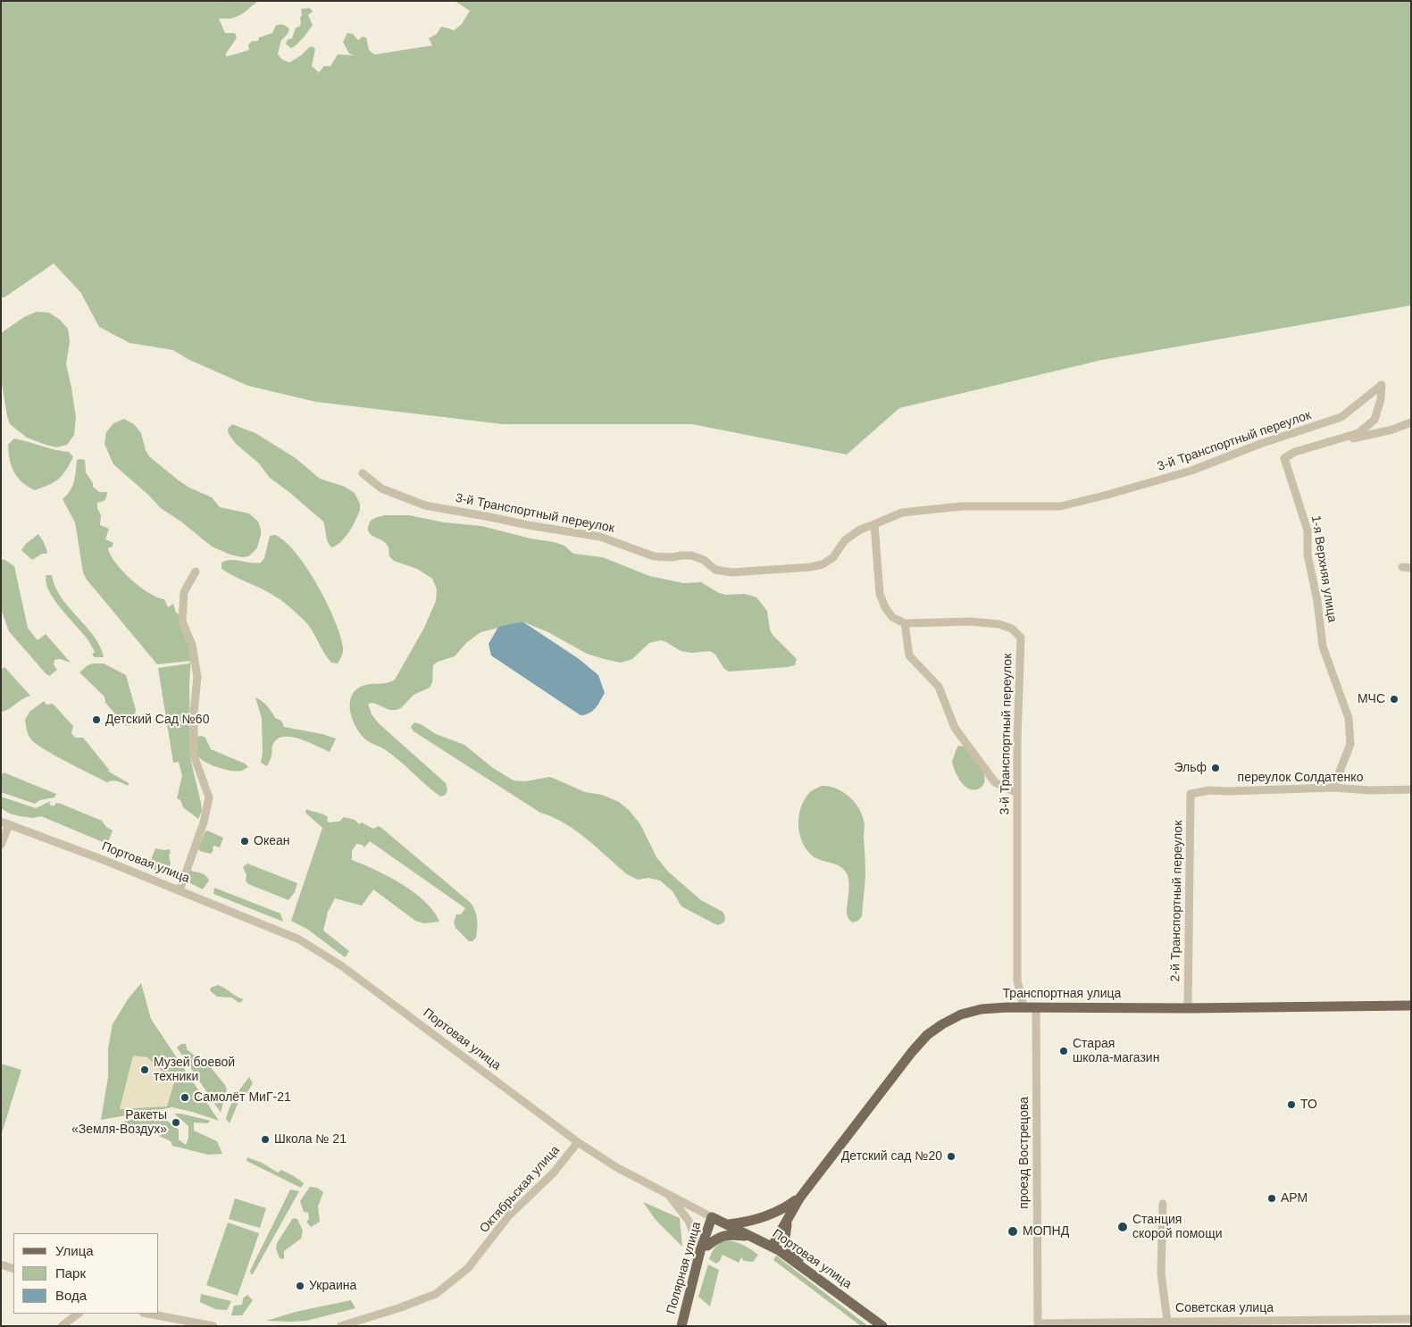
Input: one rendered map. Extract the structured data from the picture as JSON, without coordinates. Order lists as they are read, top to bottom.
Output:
{
  "streets": {
    "main road": ["Портовая улица", "Транспортная улица", "Полярная улица"],
    "street": [
      "3-й Транспортный переулок",
      "1-я Верхняя улица",
      "переулок Солдатенко",
      "2-й Транспортный переулок",
      "проезд Вострецова",
      "Октябрьская улица",
      "Советская улица"
    ]
  },
  "crossings": [
    ["3-й Транспортный переулок", "1-я Верхняя улица"],
    ["3-й Транспортный переулок", "Транспортная улица"],
    ["1-я Верхняя улица", "переулок Солдатенко"],
    ["переулок Солдатенко", "2-й Транспортный переулок"],
    ["Портовая улица", "Транспортная улица"],
    ["Портовая улица", "Октябрьская улица"],
    ["Портовая улица", "Полярная улица"],
    ["2-й Транспортный переулок", "Транспортная улица"],
    ["Транспортная улица", "проезд Вострецова"],
    ["проезд Вострецова", "Советская улица"]
  ],
  "places": [
    "МЧС",
    "Детский Сад №60",
    "Эльф",
    "Океан",
    "Старая школа-магазин",
    "Музей боевой техники",
    "Самолёт МиГ-21",
    "ТО",
    "Ракеты «Земля-Воздух»",
    "Школа № 21",
    "Детский сад №20",
    "АРМ",
    "Станция скорой помощи",
    "МОПНД",
    "Украина"
  ],
  "legend": ["Улица", "Парк", "Вода"]
}
